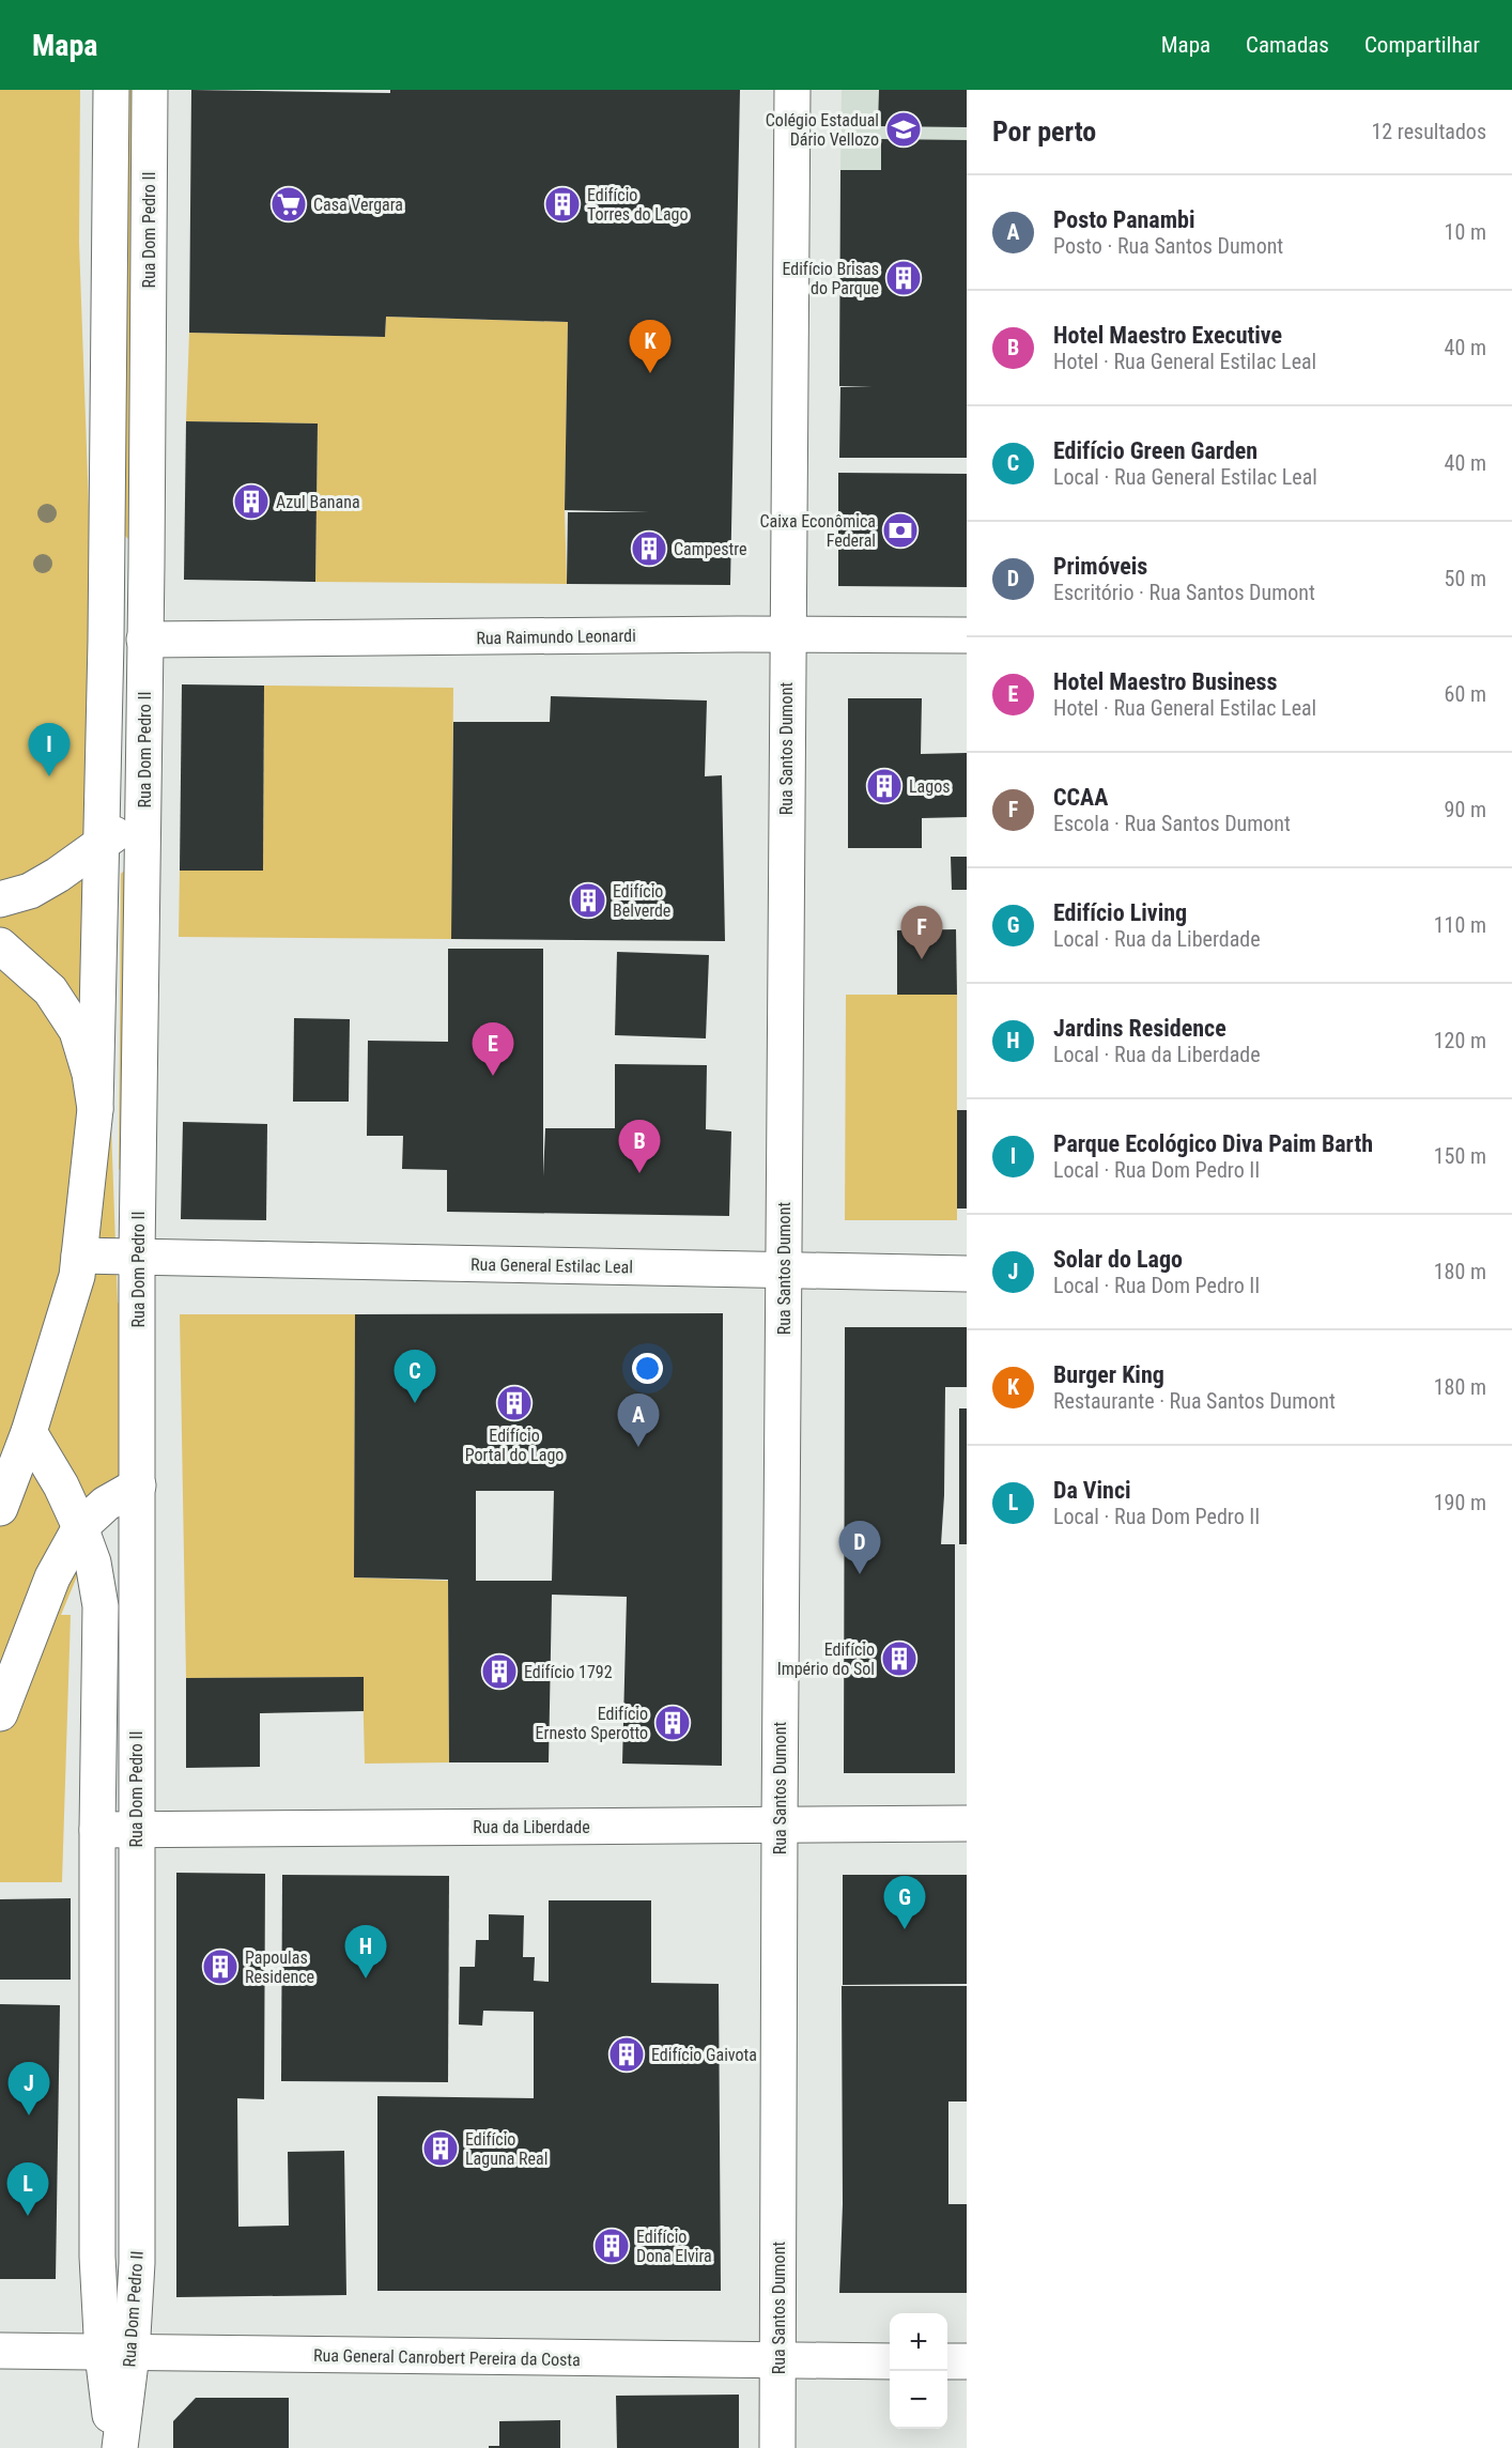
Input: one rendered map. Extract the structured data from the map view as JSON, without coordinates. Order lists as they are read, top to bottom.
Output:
{
  "streets": {
    "street": [
      "Rua Dom Pedro II",
      "Rua Raimundo Leonardi",
      "Rua Santos Dumont",
      "Rua General Estilac Leal",
      "Rua da Liberdade",
      "Rua General Canrobert Pereira da Costa"
    ]
  },
  "crossings": [
    ["Rua Dom Pedro II", "Rua Raimundo Leonardi"],
    ["Rua Dom Pedro II", "Rua General Estilac Leal"],
    ["Rua Dom Pedro II", "Rua da Liberdade"],
    ["Rua Dom Pedro II", "Rua General Canrobert Pereira da Costa"],
    ["Rua Raimundo Leonardi", "Rua Santos Dumont"],
    ["Rua Santos Dumont", "Rua General Estilac Leal"],
    ["Rua Santos Dumont", "Rua da Liberdade"],
    ["Rua Santos Dumont", "Rua General Canrobert Pereira da Costa"]
  ],
  "places": {
    "school or university": ["Colégio Estadual Dário Vellozo"],
    "supermarket": ["Casa Vergara"],
    "building": [
      "Edifício Torres do Lago",
      "Edifício Brisas do Parque",
      "Azul Banana",
      "Campestre",
      "Lagos",
      "Edifício Belverde",
      "Edifício Portal do Lago",
      "Edifício Império do Sol",
      "Edifício 1792",
      "Edifício Ernesto Sperotto",
      "Papoulas Residence",
      "Edifício Gaivota",
      "Edifício Laguna Real",
      "Edifício Dona Elvira"
    ],
    "bank": ["Caixa Econômica Federal"]
  },
  "page": {
    "header": "Mapa",
    "nav": ["Mapa", "Camadas", "Compartilhar"],
    "heading": ["Por perto", "12 resultados"],
    "list": [
      {
        "mark": "A",
        "name": "Posto Panambi",
        "note": "Posto · Rua Santos Dumont",
        "value": "10 m"
      },
      {
        "mark": "B",
        "name": "Hotel Maestro Executive",
        "note": "Hotel · Rua General Estilac Leal",
        "value": "40 m"
      },
      {
        "mark": "C",
        "name": "Edifício Green Garden",
        "note": "Local · Rua General Estilac Leal",
        "value": "40 m"
      },
      {
        "mark": "D",
        "name": "Primóveis",
        "note": "Escritório · Rua Santos Dumont",
        "value": "50 m"
      },
      {
        "mark": "E",
        "name": "Hotel Maestro Business",
        "note": "Hotel · Rua General Estilac Leal",
        "value": "60 m"
      },
      {
        "mark": "F",
        "name": "CCAA",
        "note": "Escola · Rua Santos Dumont",
        "value": "90 m"
      },
      {
        "mark": "G",
        "name": "Edifício Living",
        "note": "Local · Rua da Liberdade",
        "value": "110 m"
      },
      {
        "mark": "H",
        "name": "Jardins Residence",
        "note": "Local · Rua da Liberdade",
        "value": "120 m"
      },
      {
        "mark": "I",
        "name": "Parque Ecológico Diva Paim Barth",
        "note": "Local · Rua Dom Pedro II",
        "value": "150 m"
      },
      {
        "mark": "J",
        "name": "Solar do Lago",
        "note": "Local · Rua Dom Pedro II",
        "value": "180 m"
      },
      {
        "mark": "K",
        "name": "Burger King",
        "note": "Restaurante · Rua Santos Dumont",
        "value": "180 m"
      },
      {
        "mark": "L",
        "name": "Da Vinci",
        "note": "Local · Rua Dom Pedro II",
        "value": "190 m"
      }
    ],
    "pins": [
      "K",
      "I",
      "F",
      "E",
      "B",
      "C",
      "A",
      "D",
      "G",
      "H",
      "J",
      "L"
    ],
    "map_buttons": ["+", "−"]
  }
}
